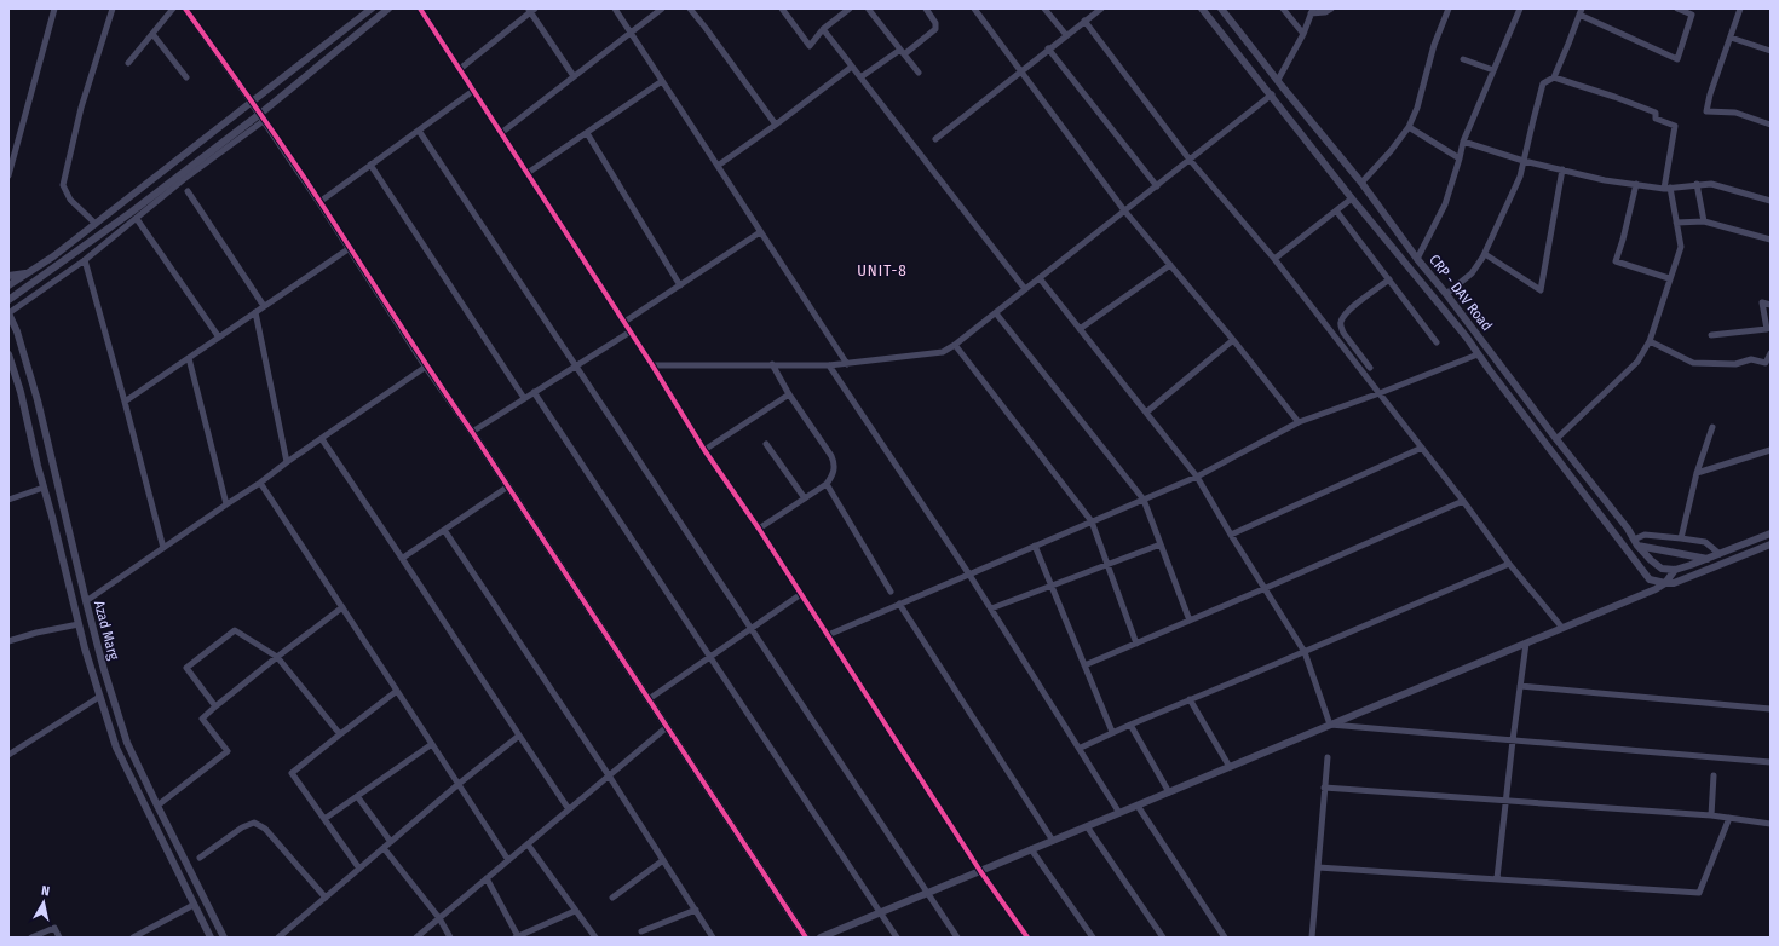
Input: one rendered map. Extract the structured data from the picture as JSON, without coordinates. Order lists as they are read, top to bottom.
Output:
{
  "streets": {
    "street": ["CRP - DAV Road", "Azad Marg"]
  },
  "districts": ["UNIT-8"],
  "north": "top"
}
